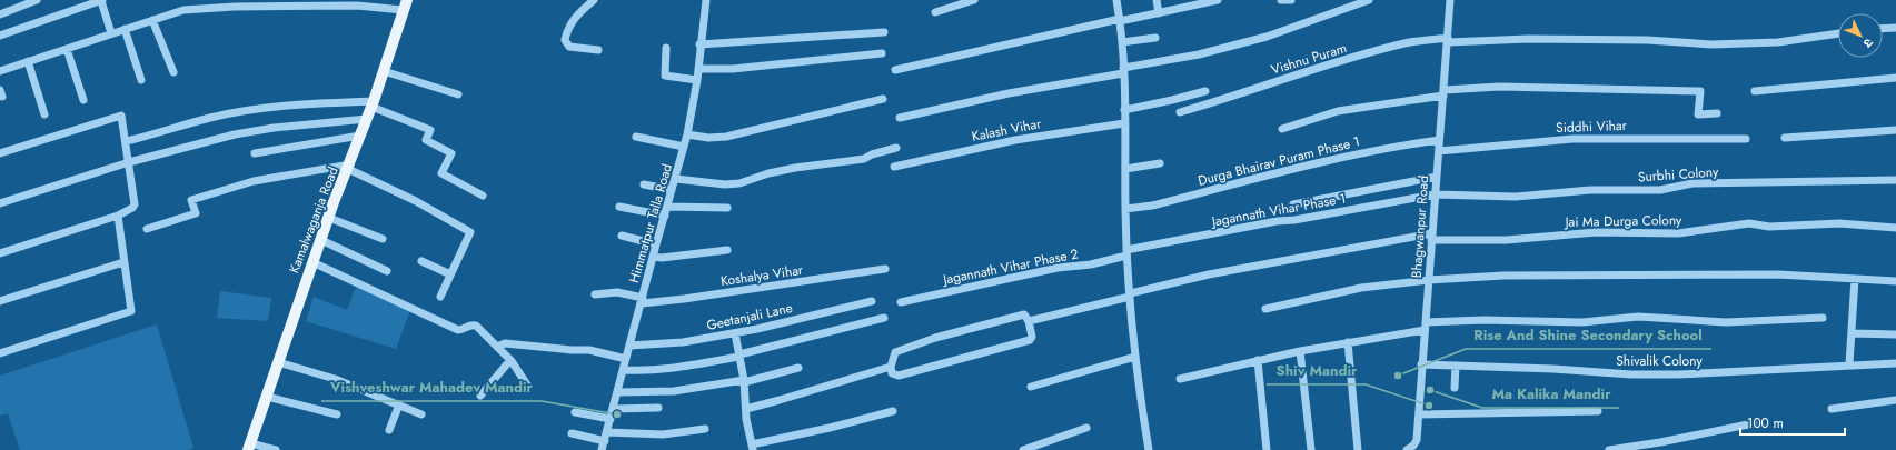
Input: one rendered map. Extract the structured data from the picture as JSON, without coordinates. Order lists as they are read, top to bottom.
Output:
{
  "streets": {
    "main road": ["Kamalwaganja Road"],
    "street": [
      "Vishnu Puram",
      "Siddhi Vihar",
      "Kalash Vihar",
      "Durga Bhairav Puram Phase 1",
      "Surbhi Colony",
      "Jagannath Vihar Phase 1",
      "Jai Ma Durga Colony",
      "Himmatpur Talla Road",
      "Bhagwanpur Road",
      "Jagannath Vihar Phase 2",
      "Koshalya Vihar",
      "Geetanjali Lane",
      "Shivalik Colony"
    ]
  },
  "crossings": [
    ["Vishnu Puram", "Bhagwanpur Road"],
    ["Siddhi Vihar", "Bhagwanpur Road"],
    ["Durga Bhairav Puram Phase 1", "Bhagwanpur Road"],
    ["Surbhi Colony", "Jagannath Vihar Phase 1"],
    ["Surbhi Colony", "Bhagwanpur Road"],
    ["Jagannath Vihar Phase 1", "Bhagwanpur Road"],
    ["Jagannath Vihar Phase 1", "Jagannath Vihar Phase 2"],
    ["Jai Ma Durga Colony", "Bhagwanpur Road"],
    ["Himmatpur Talla Road", "Koshalya Vihar"],
    ["Himmatpur Talla Road", "Geetanjali Lane"],
    ["Bhagwanpur Road", "Shivalik Colony"]
  ],
  "places": [
    "Rise And Shine Secondary School",
    "Ma Kalika Mandir",
    "Shiv Mandir",
    "Vishveshwar Mahadev Mandir"
  ],
  "scale_bar": "100 m",
  "north": "bottom right"
}
